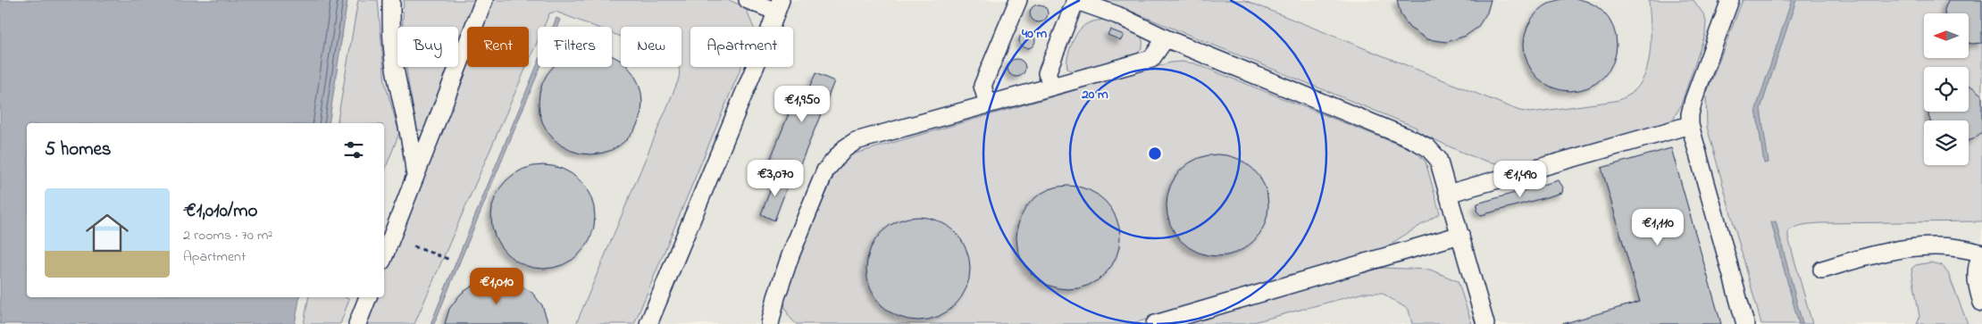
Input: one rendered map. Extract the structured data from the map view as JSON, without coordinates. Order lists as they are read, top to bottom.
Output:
{
  "north": "left",
  "page": {
    "chip": [
      "Buy",
      "Rent",
      "Filters",
      "New",
      "Apartment"
    ],
    "price": [
      "€1,950",
      "€3,070",
      "€1,490",
      "€1,110",
      "€1,010"
    ],
    "heading": "5 homes",
    "list": [
      {
        "name": "€1,010/mo",
        "note": "2 rooms · 70 m² · Apartment"
      }
    ]
  },
  "rings": ["40 m", "20 m"]
}
